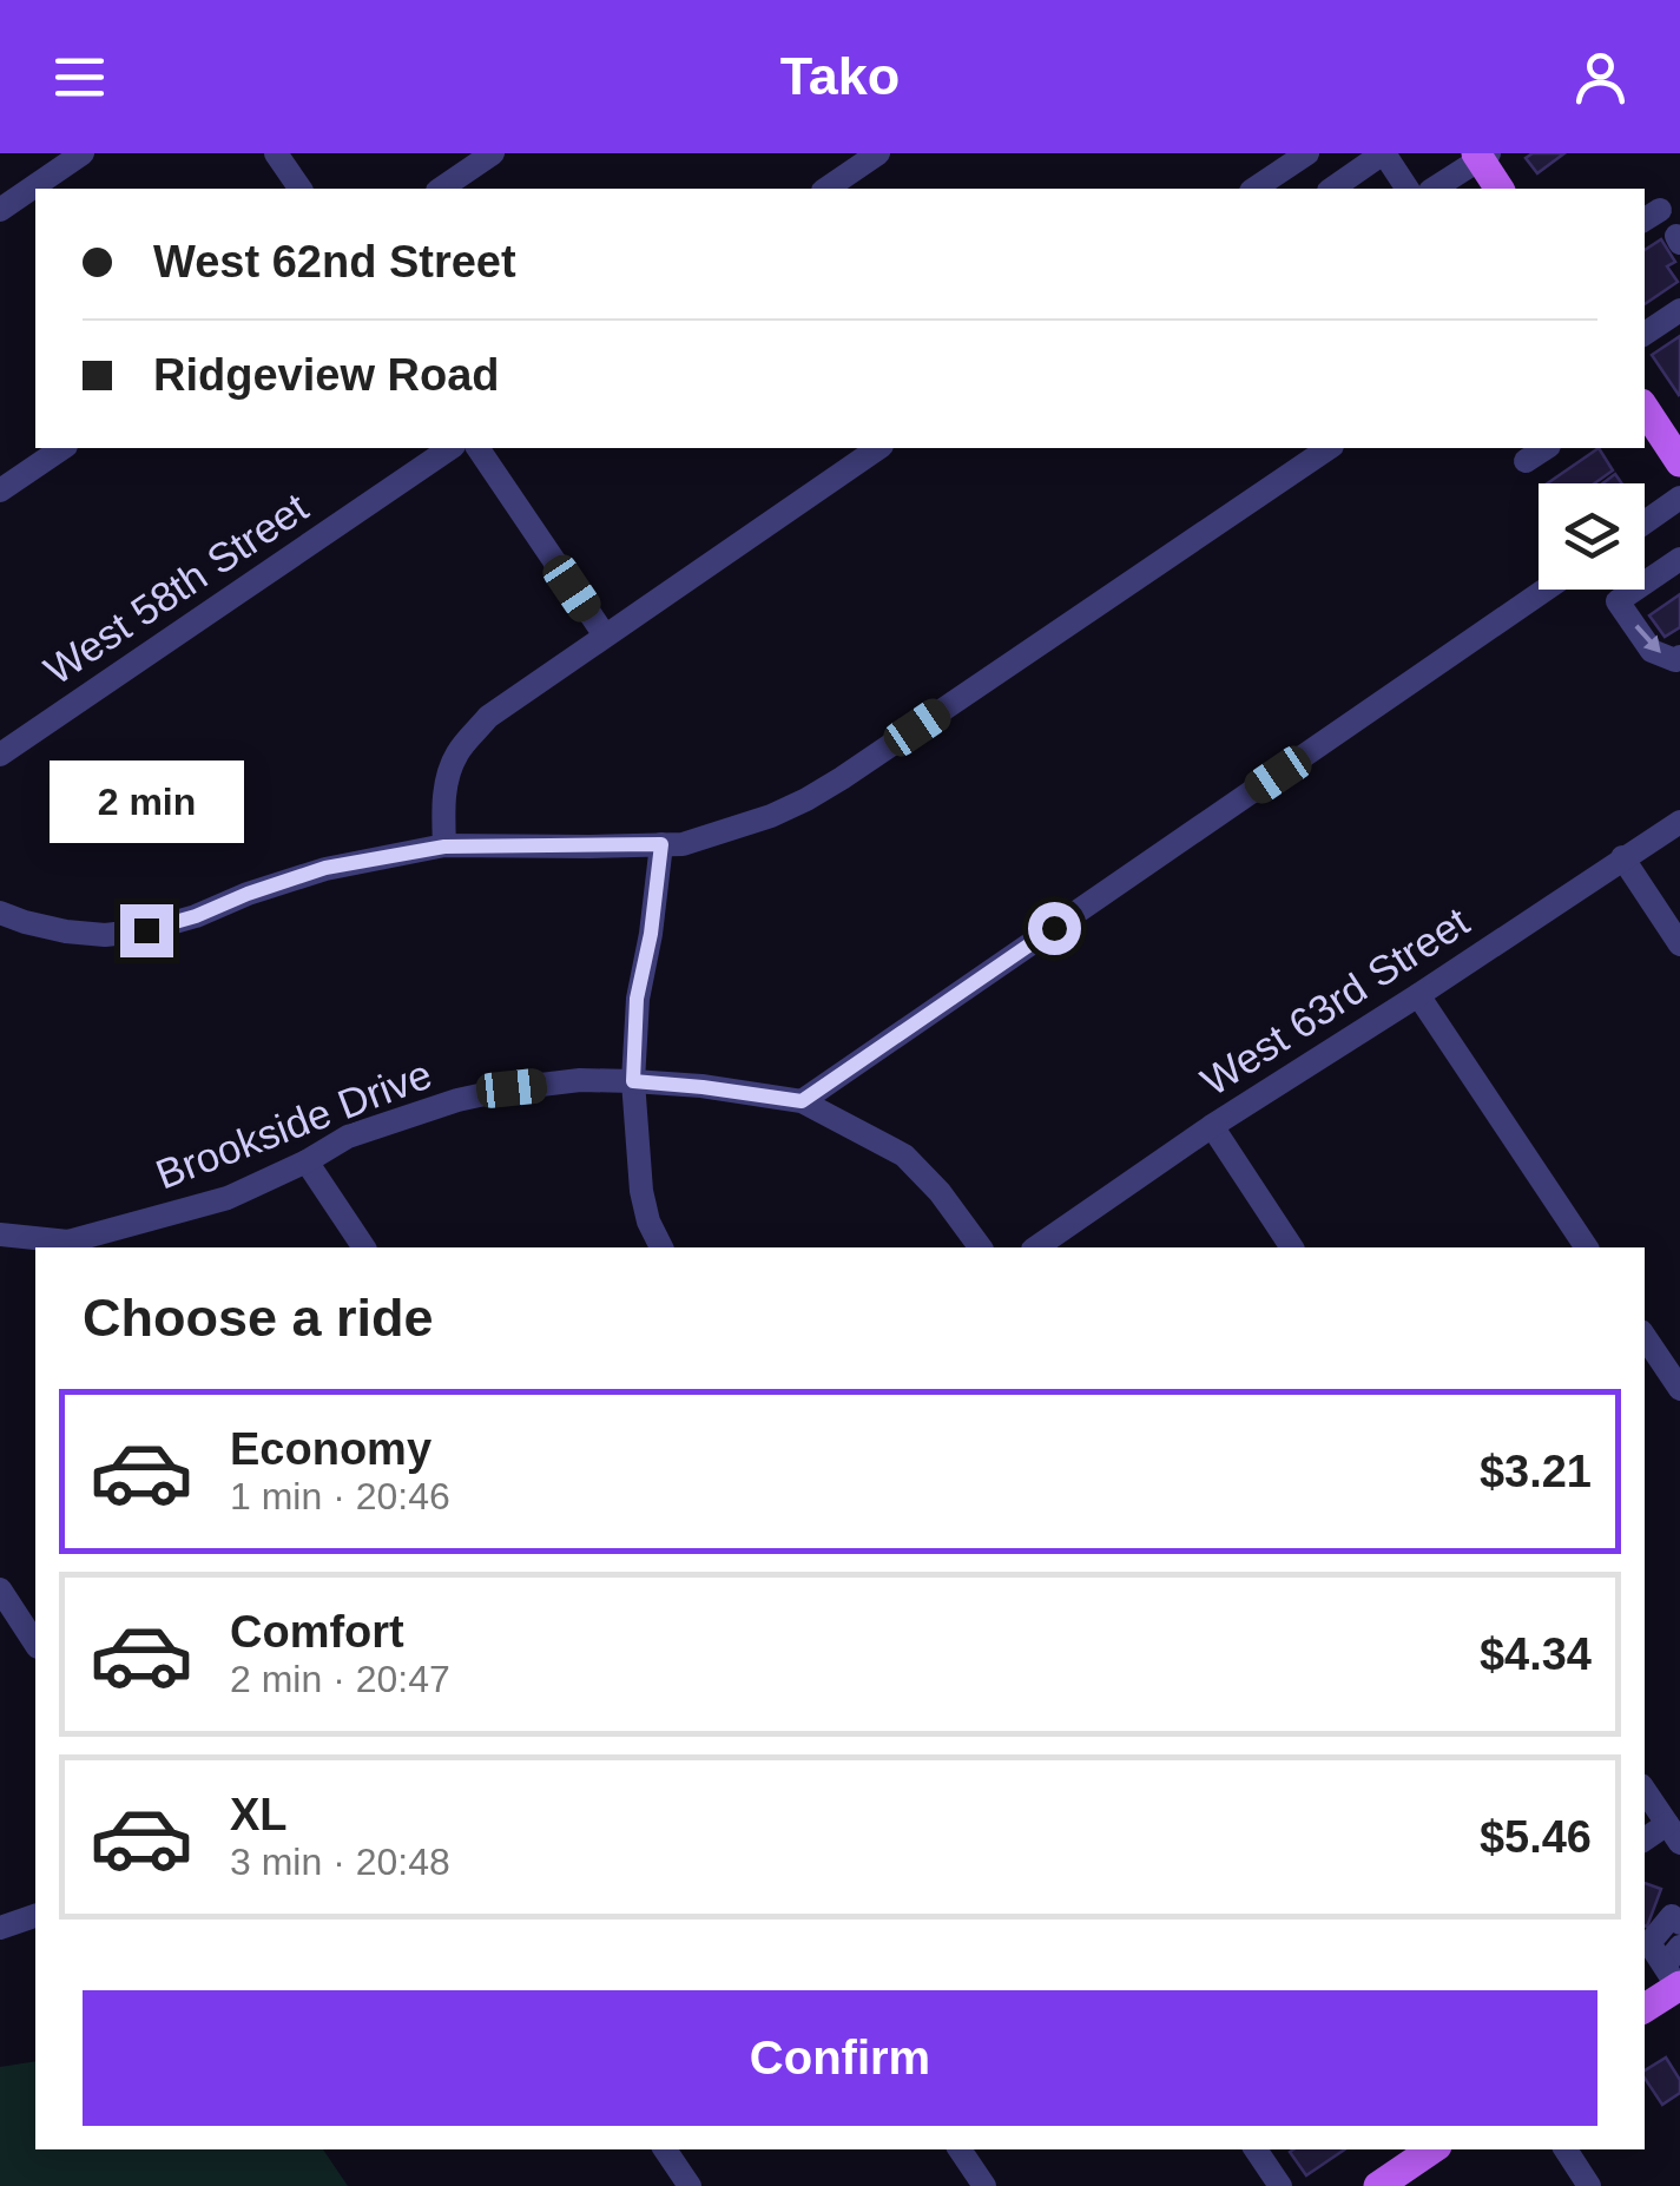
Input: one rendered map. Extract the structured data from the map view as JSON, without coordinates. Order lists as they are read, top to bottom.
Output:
{
  "streets": {
    "street": ["West 58th Street", "West 63rd Street", "Brookside Drive"]
  },
  "page": {
    "header": "Tako",
    "banner": ["West 62nd Street", "Ridgeview Road"],
    "bubble": "2 min",
    "heading": "Choose a ride",
    "list": [
      {
        "name": "Economy",
        "note": "1 min · 20:46",
        "value": "$3.21"
      },
      {
        "name": "Comfort",
        "note": "2 min · 20:47",
        "value": "$4.34"
      },
      {
        "name": "XL",
        "note": "3 min · 20:48",
        "value": "$5.46"
      }
    ],
    "buttons": "Confirm"
  }
}
